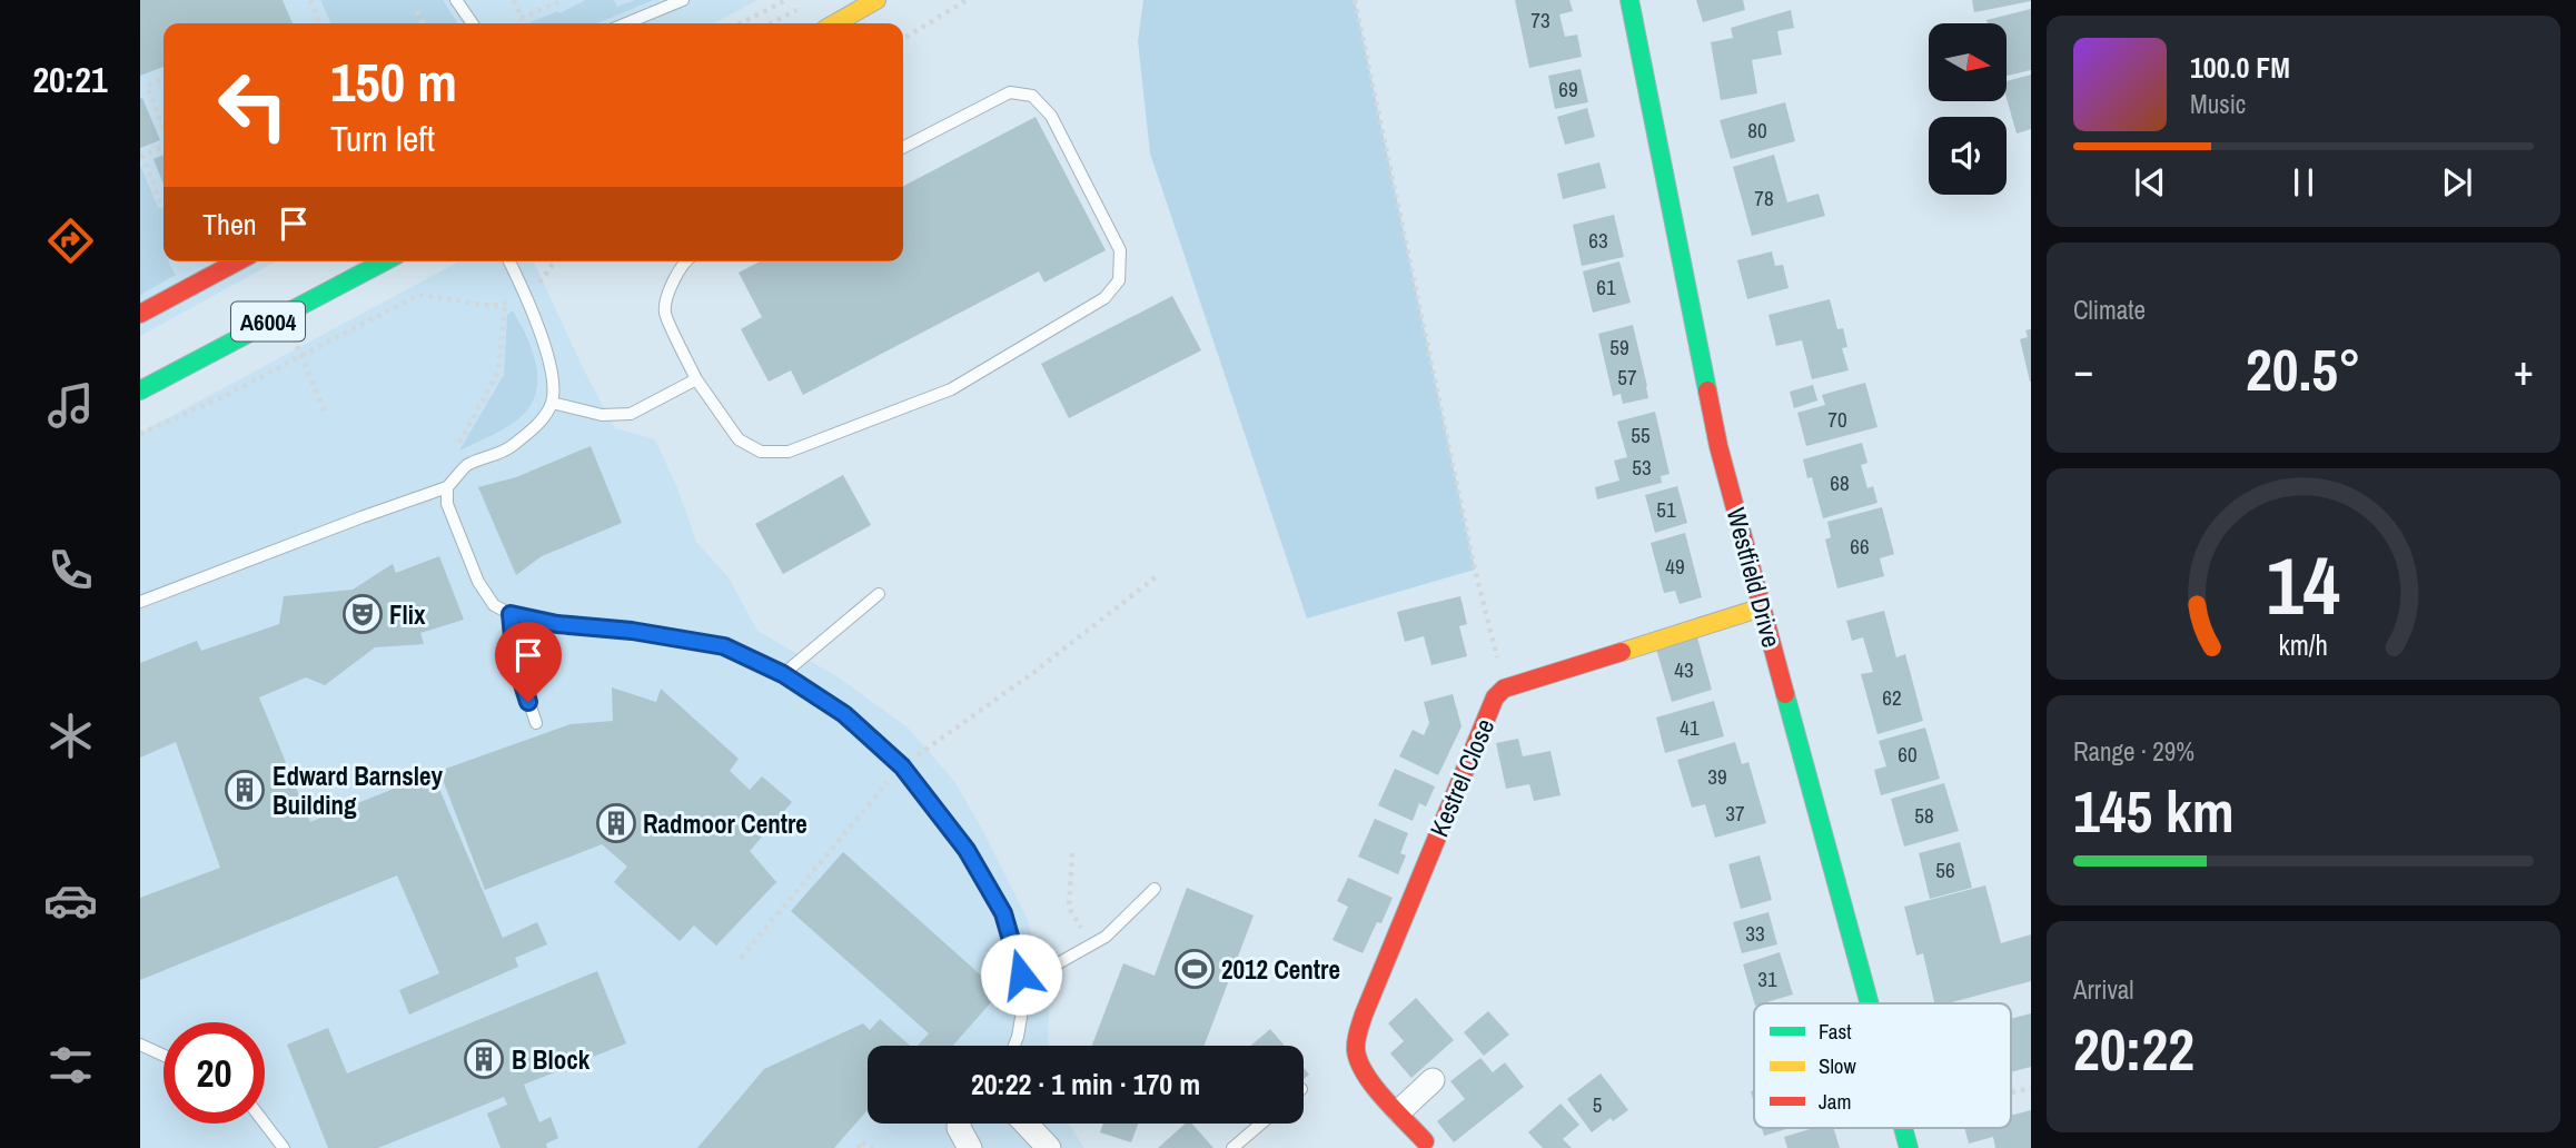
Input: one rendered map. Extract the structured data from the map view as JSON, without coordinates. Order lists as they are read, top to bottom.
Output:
{
  "streets": {
    "street": ["A6004", "Westfield Drive", "Kestrel Close"]
  },
  "crossings": [
    ["Westfield Drive", "Kestrel Close"]
  ],
  "places": {
    "theatre": ["Flix"],
    "building": ["Edward Barnsley Building", "Radmoor Centre", "B Block"],
    "sports": ["2012 Centre"]
  },
  "house_numbers": [
    "73",
    "69",
    "80",
    "78",
    "63",
    "61",
    "59",
    "57",
    "70",
    "55",
    "53",
    "68",
    "51",
    "66",
    "49",
    "43",
    "62",
    "41",
    "60",
    "39",
    "37",
    "58",
    "56",
    "33",
    "31",
    "5"
  ],
  "legend": ["Fast", "Slow", "Jam"],
  "north": "right",
  "page": {
    "tabs": "20:21",
    "turn": ["150 m", "Turn left"],
    "song": ["100.0 FM", "Music"],
    "then": "Then",
    "tile": [
      "Climate",
      ["Range · 29%", "145 km"],
      ["Arrival", "20:22"]
    ],
    "heat": ["−", "20.5°", "+"],
    "limit": "20",
    "trip": "20:22 · 1 min · 170 m",
    "gauge": ["14", "km/h"]
  }
}
